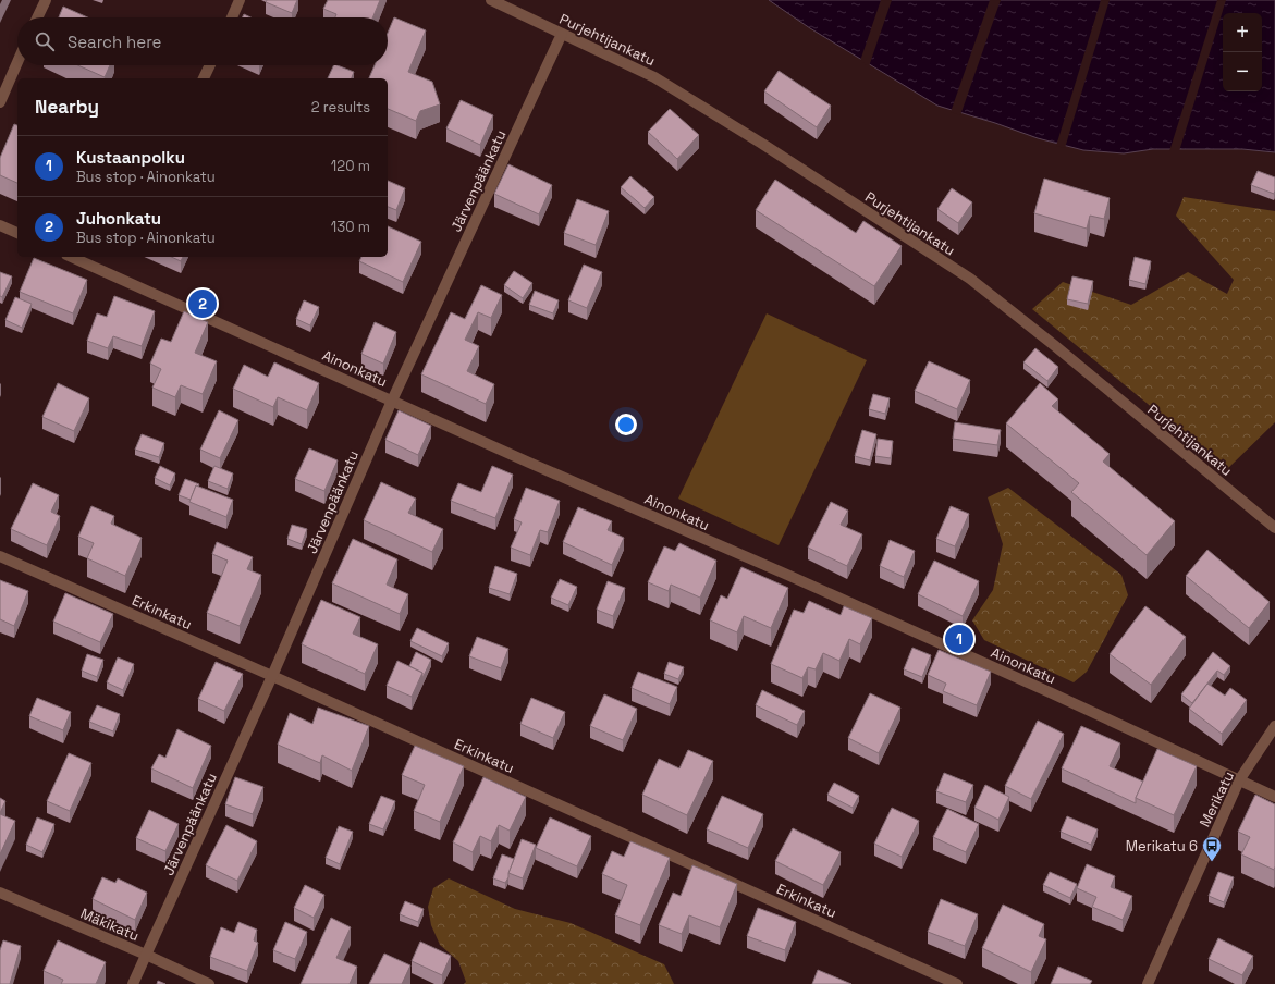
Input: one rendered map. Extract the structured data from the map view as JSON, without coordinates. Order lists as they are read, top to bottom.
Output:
{
  "streets": {
    "street": [
      "Purjehtijankatu",
      "Järvenpäänkatu",
      "Ainonkatu",
      "Erkinkatu",
      "Merikatu",
      "Mäkikatu"
    ]
  },
  "crossings": [
    ["Purjehtijankatu", "Järvenpäänkatu"],
    ["Järvenpäänkatu", "Ainonkatu"],
    ["Järvenpäänkatu", "Erkinkatu"],
    ["Järvenpäänkatu", "Mäkikatu"],
    ["Ainonkatu", "Merikatu"]
  ],
  "places": {
    "bus stop": ["Merikatu 6"]
  },
  "page": {
    "map_buttons": ["+", "−"],
    "search": "Search here",
    "heading": ["Nearby", "2 results"],
    "list": [
      {
        "mark": "1",
        "name": "Kustaanpolku",
        "note": "Bus stop · Ainonkatu",
        "value": "120 m"
      },
      {
        "mark": "2",
        "name": "Juhonkatu",
        "note": "Bus stop · Ainonkatu",
        "value": "130 m"
      }
    ],
    "pins": ["2", "1"]
  }
}
